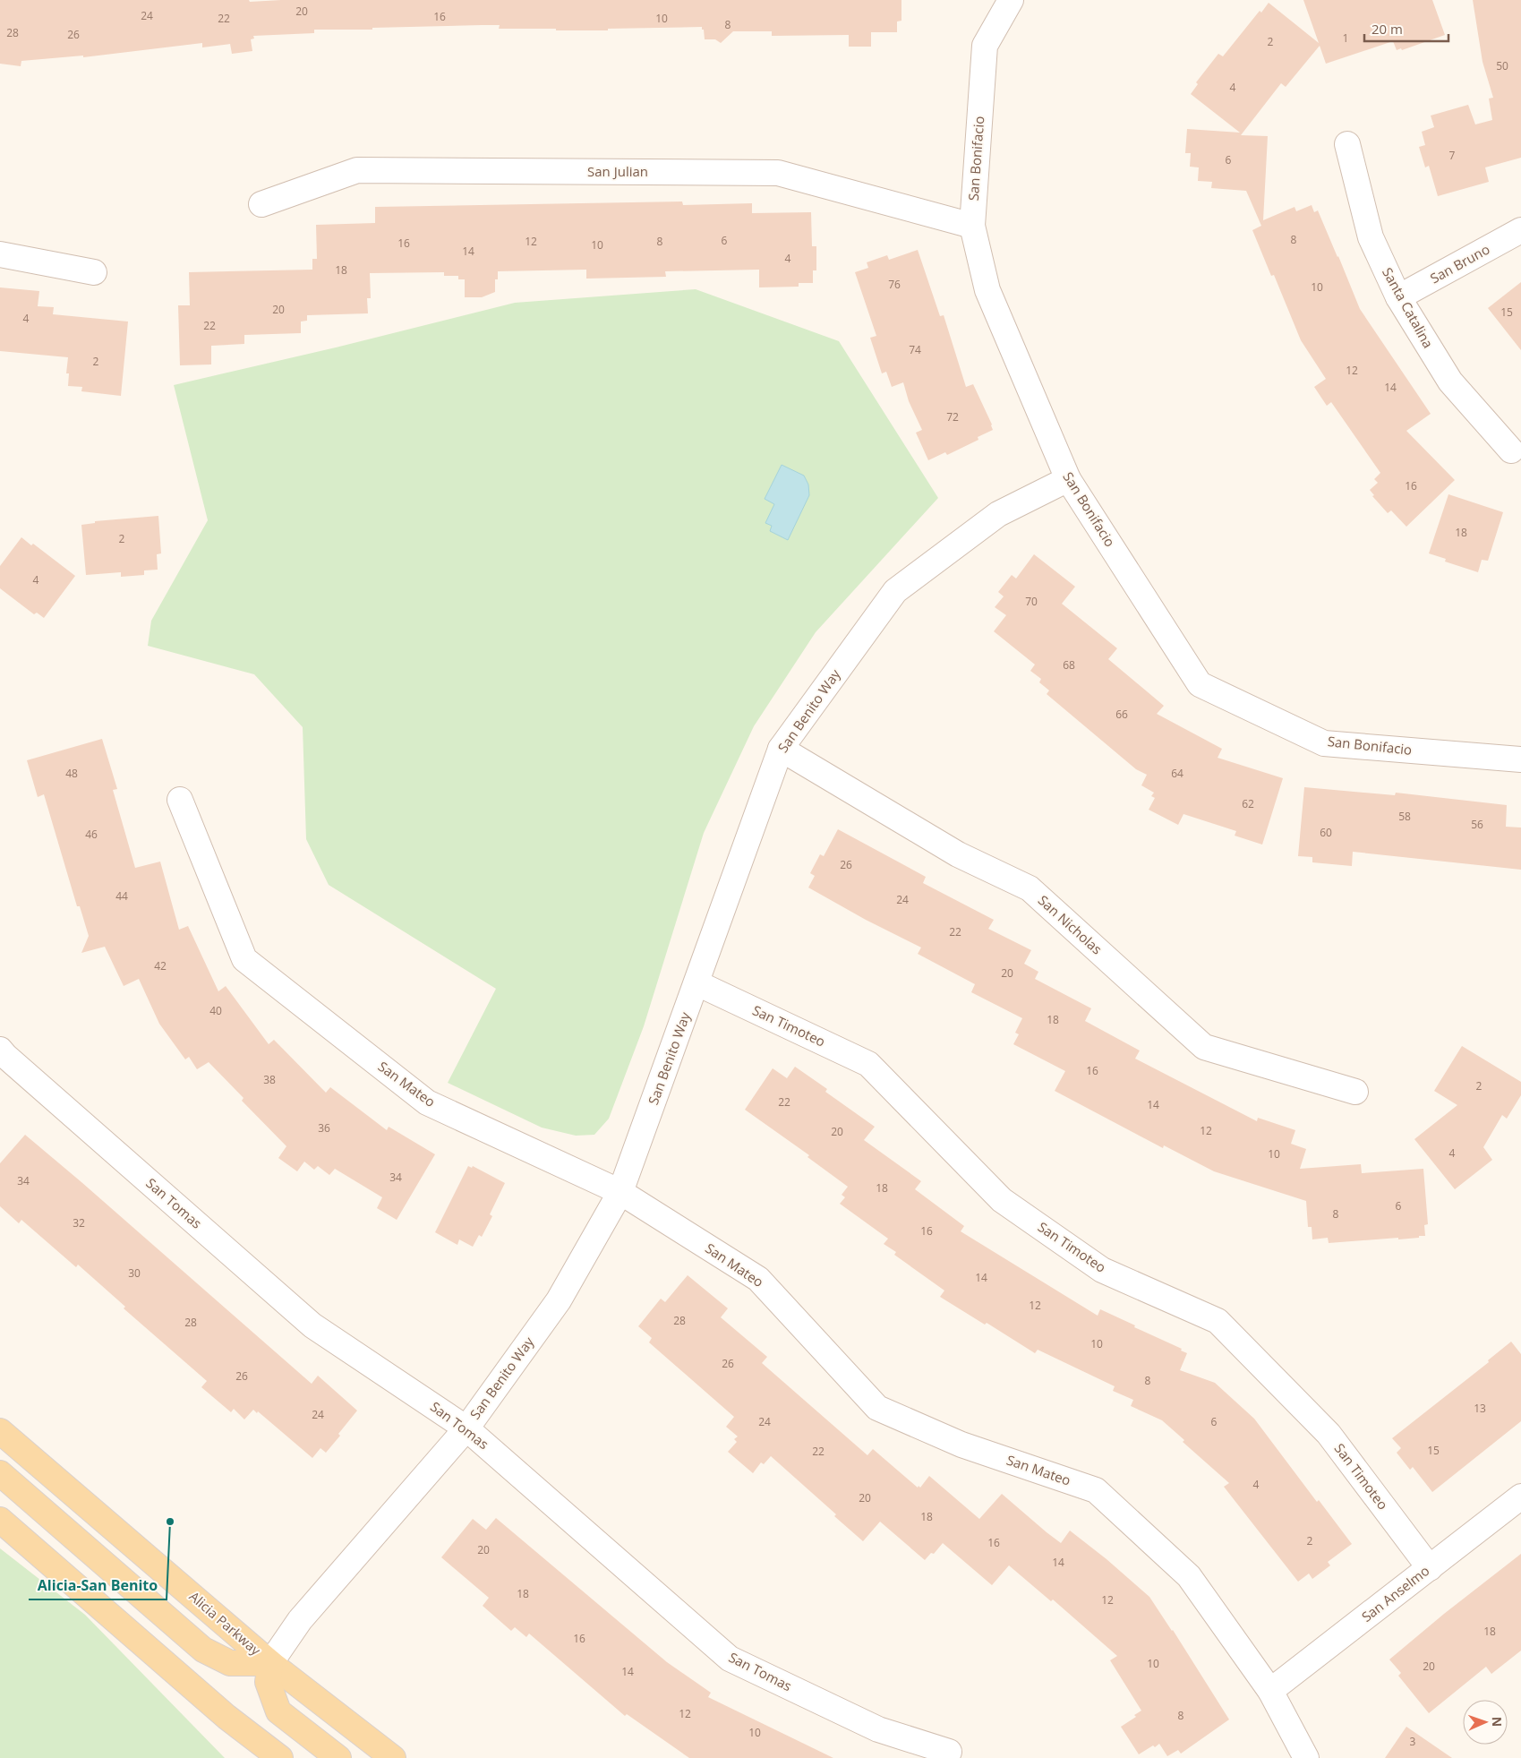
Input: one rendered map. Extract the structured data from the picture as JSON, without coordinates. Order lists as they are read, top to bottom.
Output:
{
  "streets": {
    "main road": ["Alicia Parkway"],
    "street": [
      "San Bonifacio",
      "San Julian",
      "San Bruno",
      "Santa Catalina",
      "San Benito Way",
      "San Nicholas",
      "San Timoteo",
      "San Mateo",
      "San Tomas",
      "San Anselmo"
    ]
  },
  "crossings": [
    ["San Bonifacio", "San Julian"],
    ["San Bonifacio", "San Benito Way"],
    ["San Bruno", "Santa Catalina"],
    ["San Benito Way", "San Nicholas"],
    ["San Benito Way", "San Timoteo"],
    ["San Benito Way", "San Mateo"],
    ["San Benito Way", "San Tomas"],
    ["San Benito Way", "Alicia Parkway"],
    ["San Timoteo", "San Anselmo"],
    ["San Mateo", "San Anselmo"]
  ],
  "places": ["Alicia-San Benito"],
  "house_numbers": [
    "20",
    "24",
    "16",
    "22",
    "10",
    "8",
    "28",
    "26",
    "1",
    "2",
    "50",
    "4",
    "7",
    "6",
    "8",
    "6",
    "12",
    "8",
    "16",
    "10",
    "14",
    "4",
    "18",
    "76",
    "10",
    "20",
    "15",
    "4",
    "22",
    "74",
    "2",
    "12",
    "14",
    "72",
    "16",
    "18",
    "2",
    "4",
    "70",
    "68",
    "66",
    "48",
    "64",
    "62",
    "58",
    "56",
    "60",
    "46",
    "26",
    "44",
    "24",
    "22",
    "42",
    "20",
    "40",
    "18",
    "16",
    "38",
    "2",
    "22",
    "14",
    "36",
    "12",
    "20",
    "4",
    "10",
    "34",
    "34",
    "18",
    "6",
    "8",
    "32",
    "16",
    "30",
    "14",
    "12",
    "28",
    "28",
    "10",
    "26",
    "26",
    "8",
    "13",
    "24",
    "24",
    "6",
    "15",
    "22",
    "4",
    "20",
    "18",
    "2",
    "16",
    "20",
    "14",
    "18",
    "12",
    "18",
    "16",
    "10",
    "20",
    "14",
    "12",
    "8",
    "10",
    "3"
  ],
  "scale_bar": "20 m",
  "north": "right"
}
